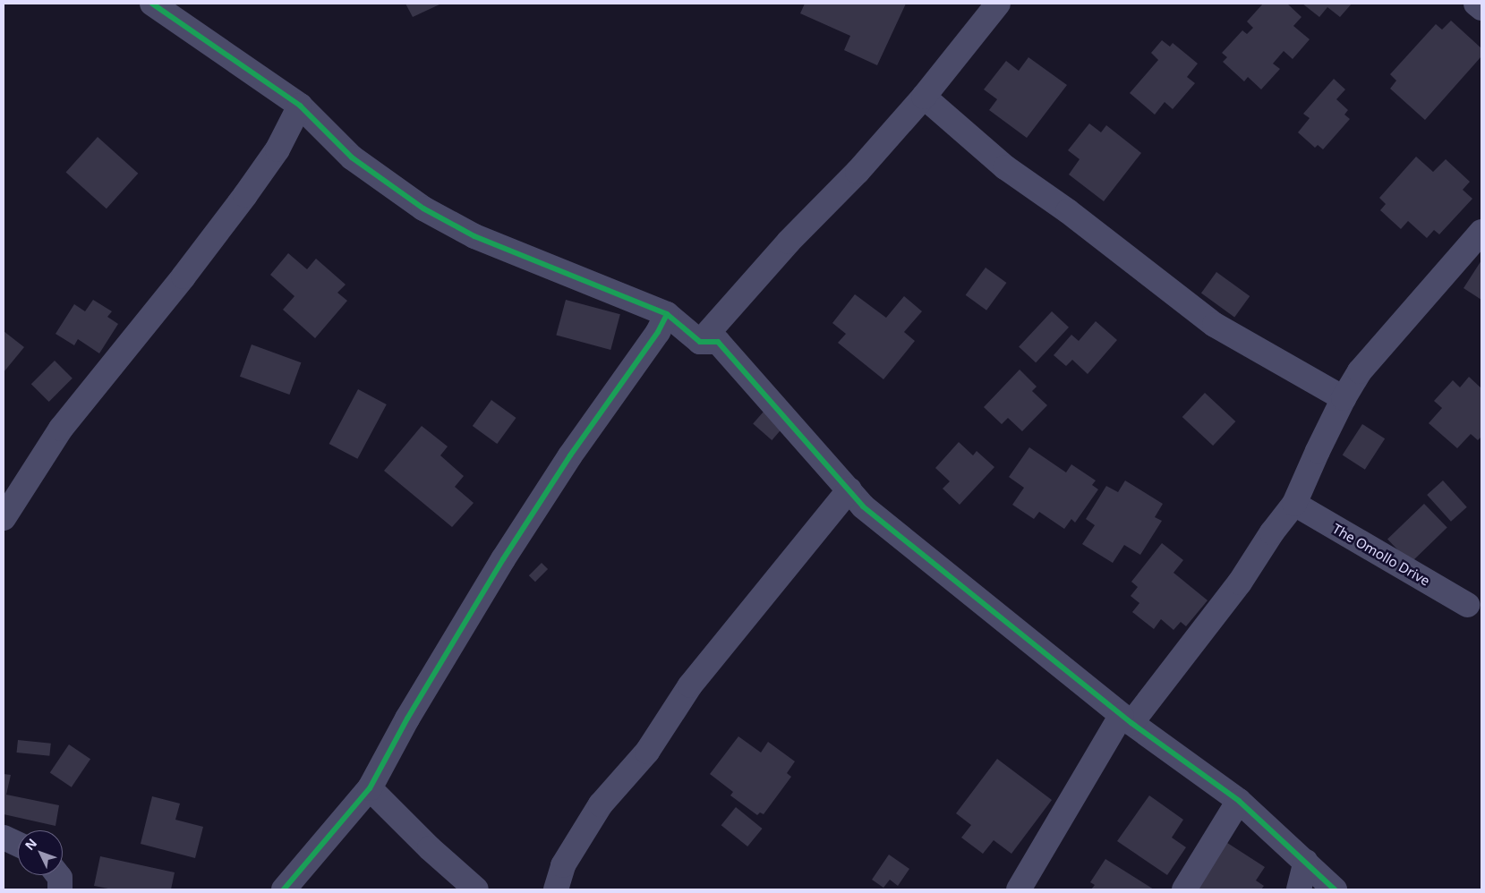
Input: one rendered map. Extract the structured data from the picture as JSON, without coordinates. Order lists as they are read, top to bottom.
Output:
{
  "streets": {
    "street": ["The Omollo Drive"]
  },
  "north": "top left"
}
